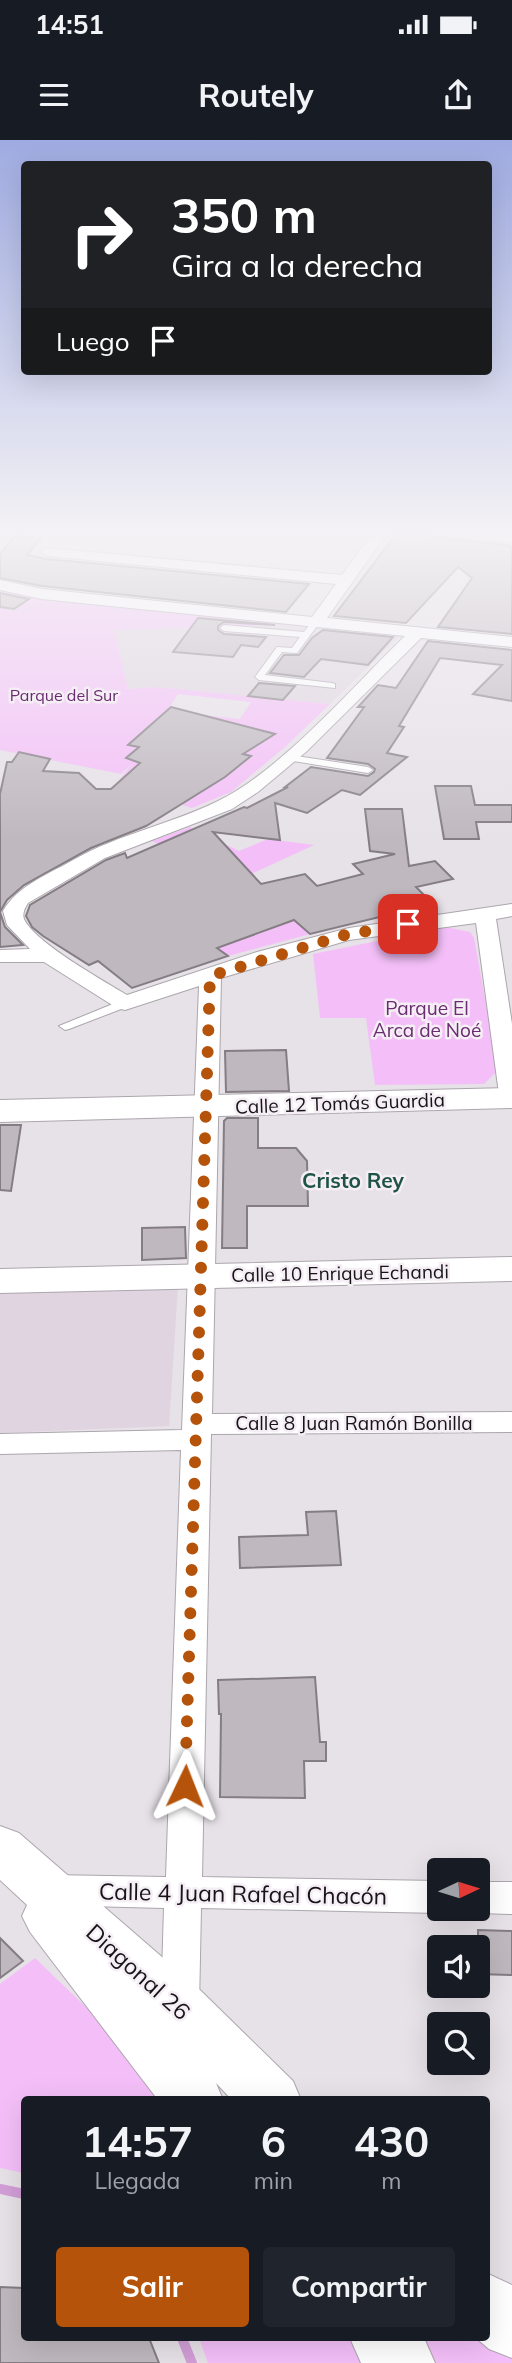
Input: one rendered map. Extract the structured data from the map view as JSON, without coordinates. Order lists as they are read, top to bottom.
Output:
{
  "streets": {
    "street": [
      "Calle 12 Tomás Guardia",
      "Calle 10 Enrique Echandi",
      "Calle 8 Juan Ramón Bonilla",
      "Calle 4 Juan Rafael Chacón",
      "Diagonal 26"
    ]
  },
  "crossings": [
    ["Calle 4 Juan Rafael Chacón", "Diagonal 26"]
  ],
  "districts": ["Cristo Rey"],
  "parks": ["Parque del Sur", "Parque El Arca de Noé"],
  "north": "right",
  "page": {
    "status": "14:51",
    "header": "Routely",
    "turn": ["350 m", "Gira a la derecha"],
    "then": "Luego",
    "eta": [
      "14:57",
      "Llegada",
      "6",
      "min",
      "430",
      "m"
    ],
    "buttons": ["Salir", "Compartir"]
  }
}
